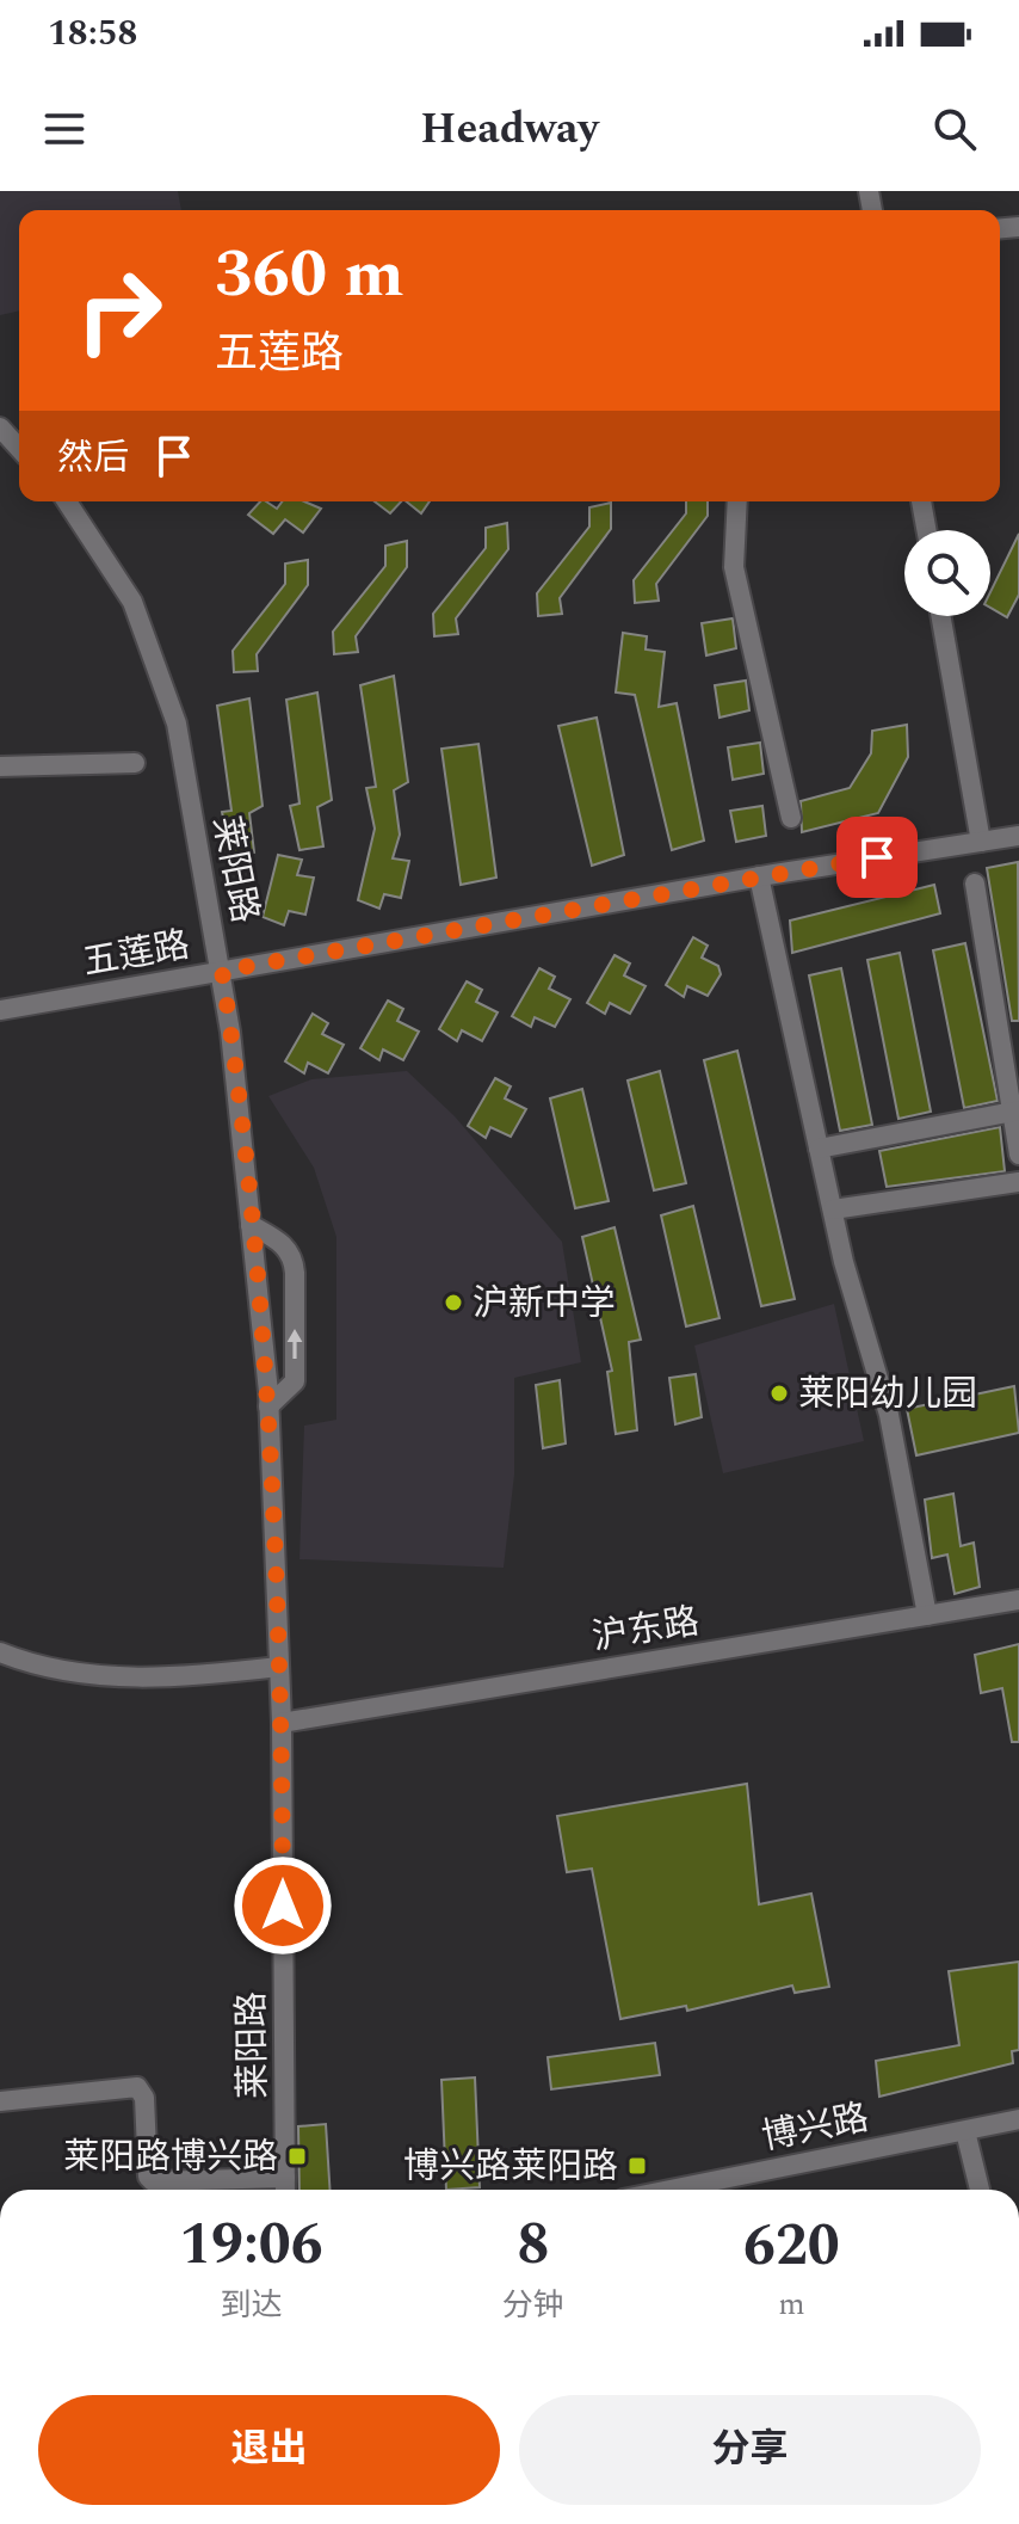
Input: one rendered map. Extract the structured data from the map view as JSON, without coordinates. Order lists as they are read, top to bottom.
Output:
{
  "streets": {
    "street": [
      "莱阳路",
      "五莲路",
      "沪东路",
      "博兴路"
    ]
  },
  "crossings": [
    ["莱阳路", "五莲路"],
    ["莱阳路", "沪东路"]
  ],
  "places": {
    "other": ["沪新中学", "莱阳幼儿园"],
    "transit": ["莱阳路博兴路", "博兴路莱阳路"]
  },
  "page": {
    "status": "18:58",
    "header": "Headway",
    "turn": ["360 m", "五莲路"],
    "then": "然后",
    "eta": [
      "19:06",
      "到达",
      "8",
      "分钟",
      "620",
      "m"
    ],
    "buttons": ["退出", "分享"]
  }
}
